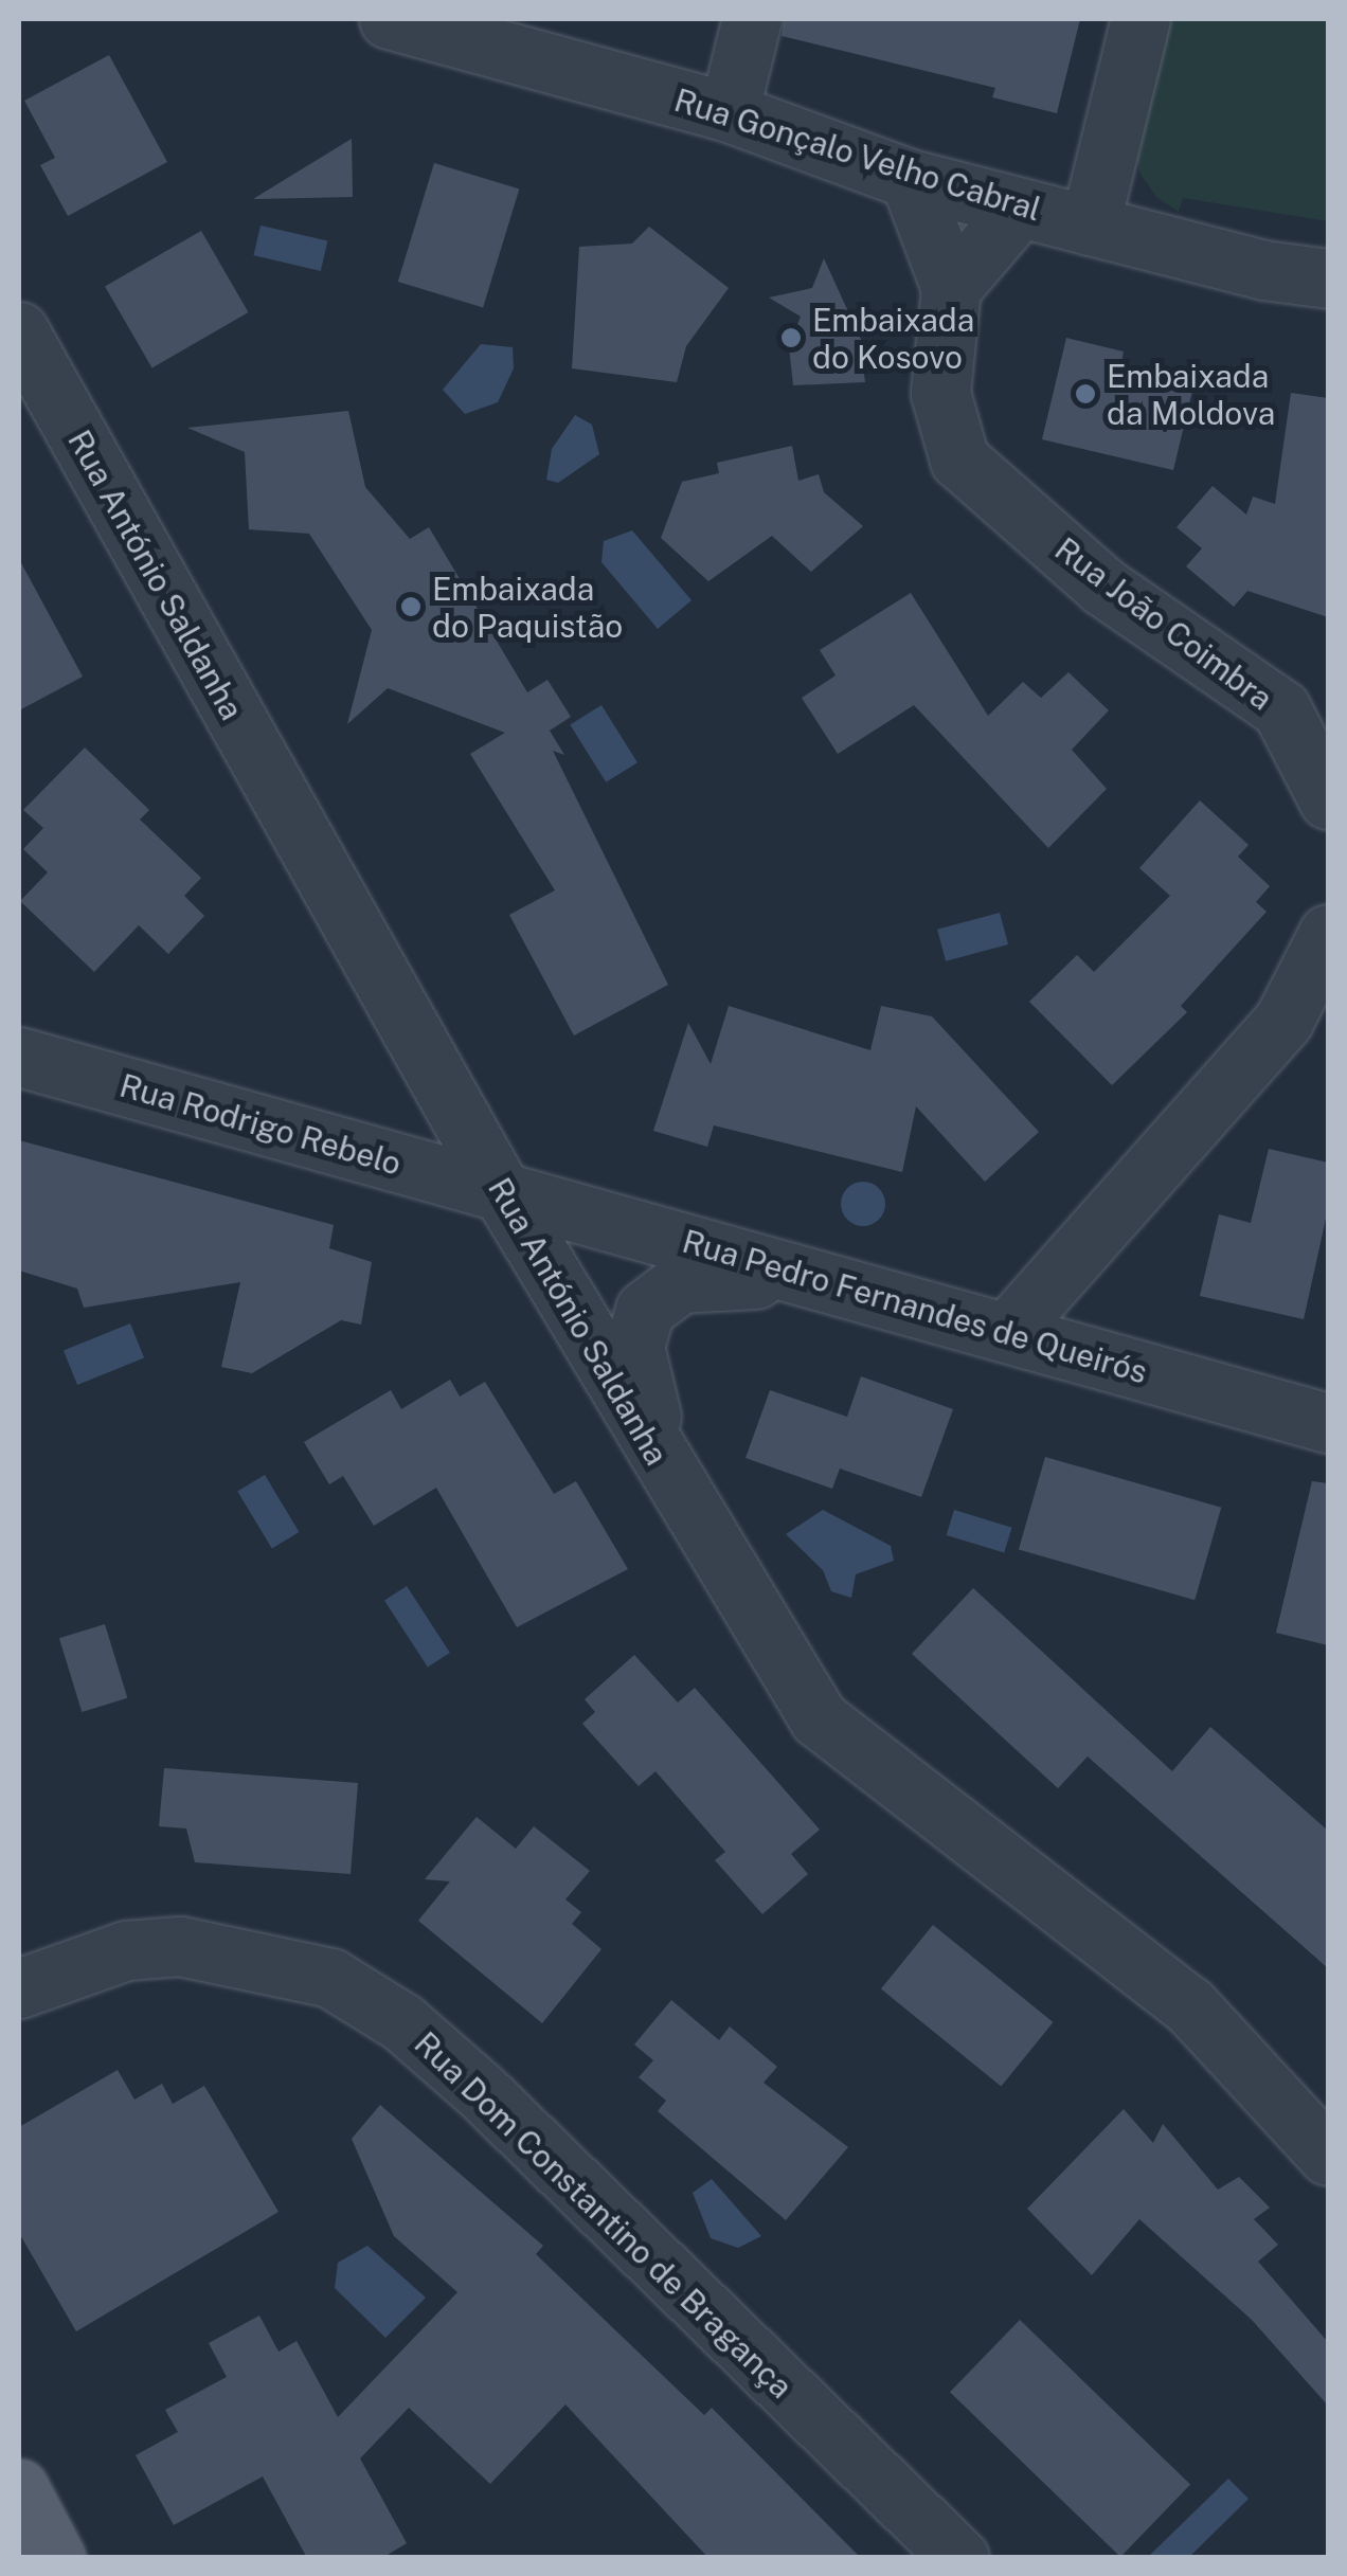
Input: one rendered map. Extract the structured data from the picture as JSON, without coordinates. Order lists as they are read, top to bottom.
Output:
{
  "streets": {
    "street": [
      "Rua Gonçalo Velho Cabral",
      "Rua António Saldanha",
      "Rua João Coimbra",
      "Rua Rodrigo Rebelo",
      "Rua Pedro Fernandes de Queirós",
      "Rua Dom Constantino de Bragança"
    ]
  },
  "crossings": [
    ["Rua Gonçalo Velho Cabral", "Rua João Coimbra"],
    ["Rua António Saldanha", "Rua Rodrigo Rebelo"],
    ["Rua António Saldanha", "Rua Pedro Fernandes de Queirós"],
    ["Rua Rodrigo Rebelo", "Rua Pedro Fernandes de Queirós"]
  ],
  "places": ["Embaixada do Kosovo", "Embaixada da Moldova", "Embaixada do Paquistão"]
}
